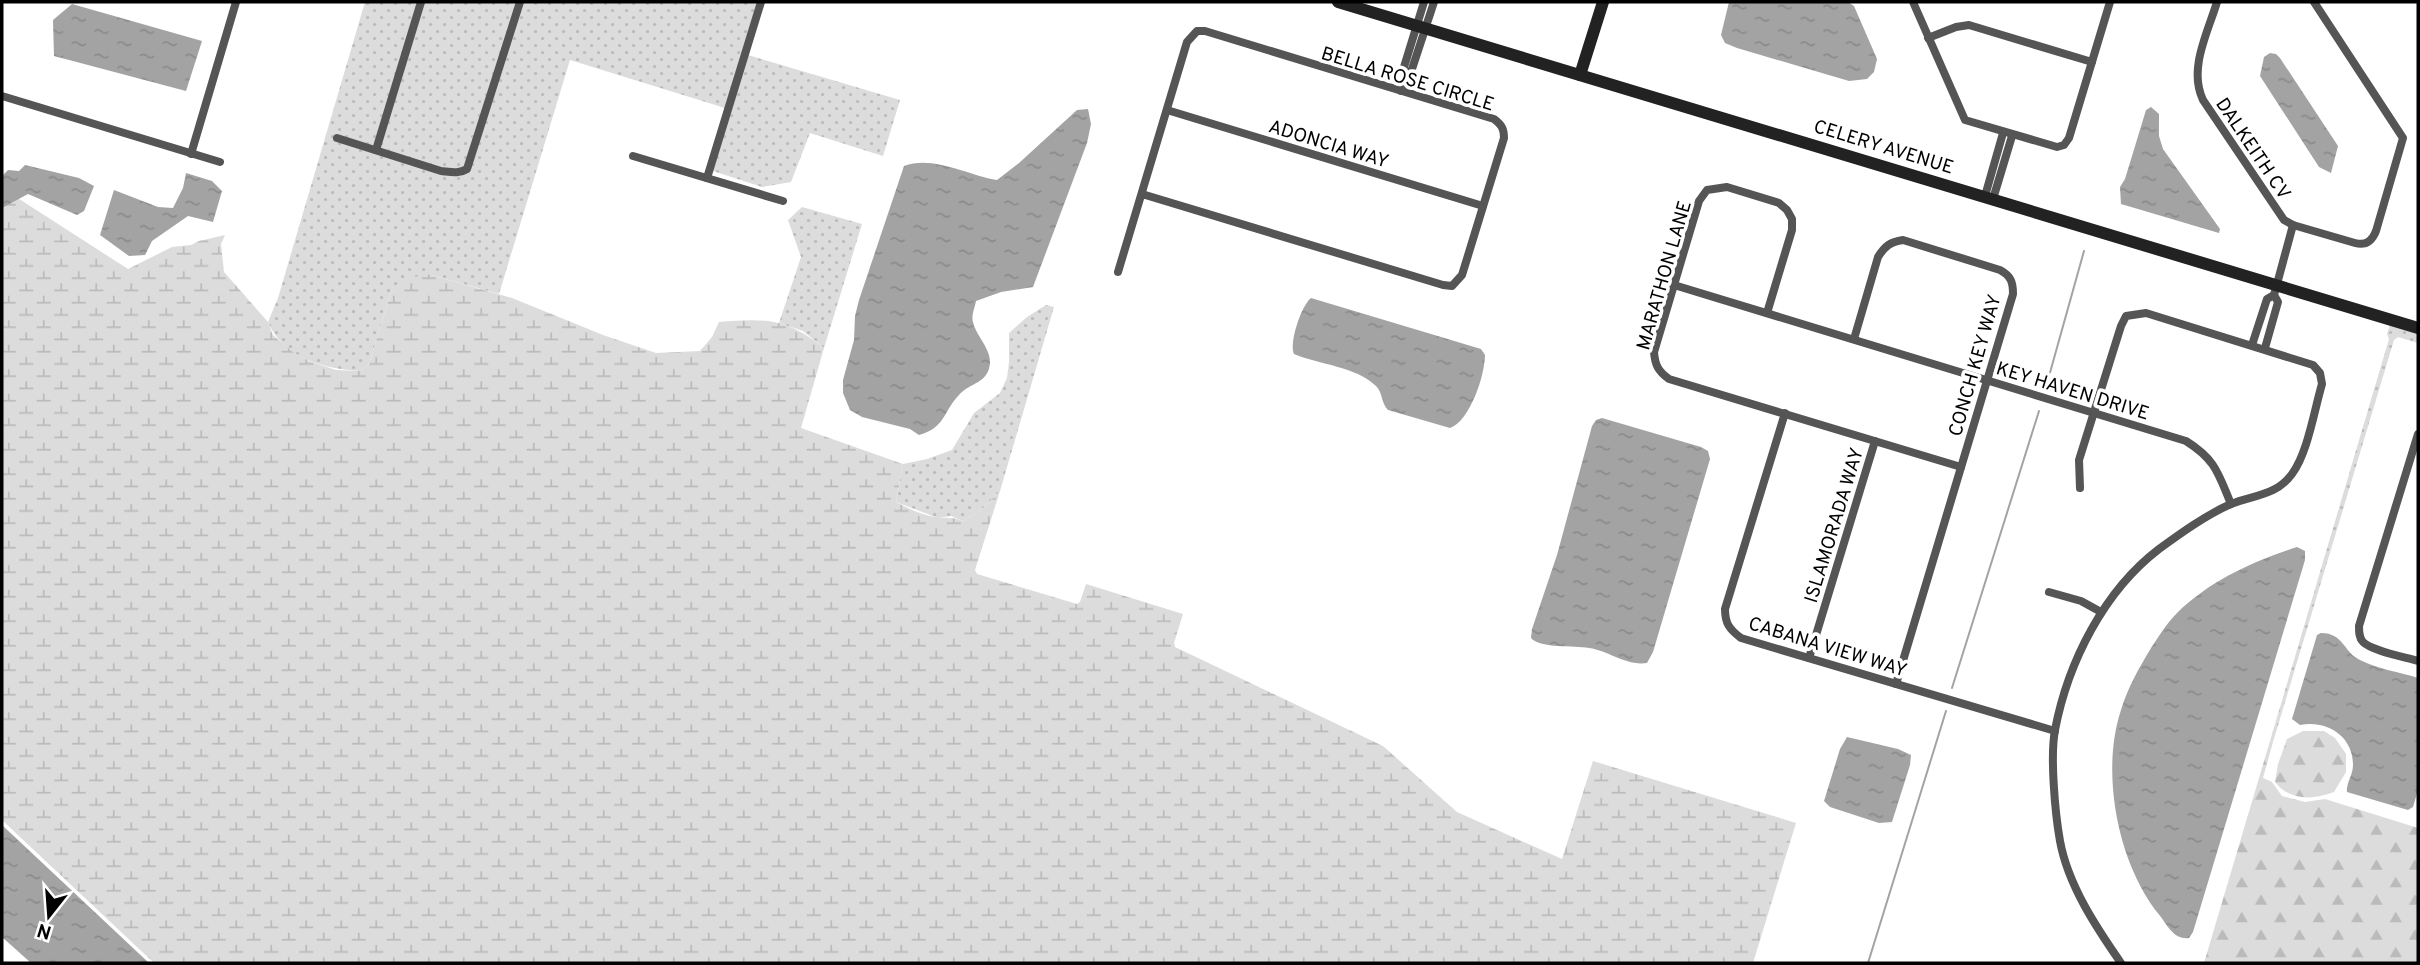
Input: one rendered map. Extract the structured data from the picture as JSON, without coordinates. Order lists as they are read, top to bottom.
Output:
{
  "streets": {
    "main road": ["CELERY AVENUE"],
    "street": [
      "BELLA ROSE CIRCLE",
      "ADONCIA WAY",
      "DALKEITH CV",
      "MARATHON LANE",
      "CONCH KEY WAY",
      "KEY HAVEN DRIVE",
      "ISLAMORADA WAY",
      "CABANA VIEW WAY"
    ]
  },
  "crossings": [
    ["BELLA ROSE CIRCLE", "ADONCIA WAY"],
    ["MARATHON LANE", "CONCH KEY WAY"],
    ["MARATHON LANE", "KEY HAVEN DRIVE"],
    ["MARATHON LANE", "ISLAMORADA WAY"],
    ["MARATHON LANE", "CABANA VIEW WAY"],
    ["CONCH KEY WAY", "KEY HAVEN DRIVE"],
    ["CONCH KEY WAY", "CABANA VIEW WAY"],
    ["ISLAMORADA WAY", "CABANA VIEW WAY"]
  ],
  "north": "bottom"
}
